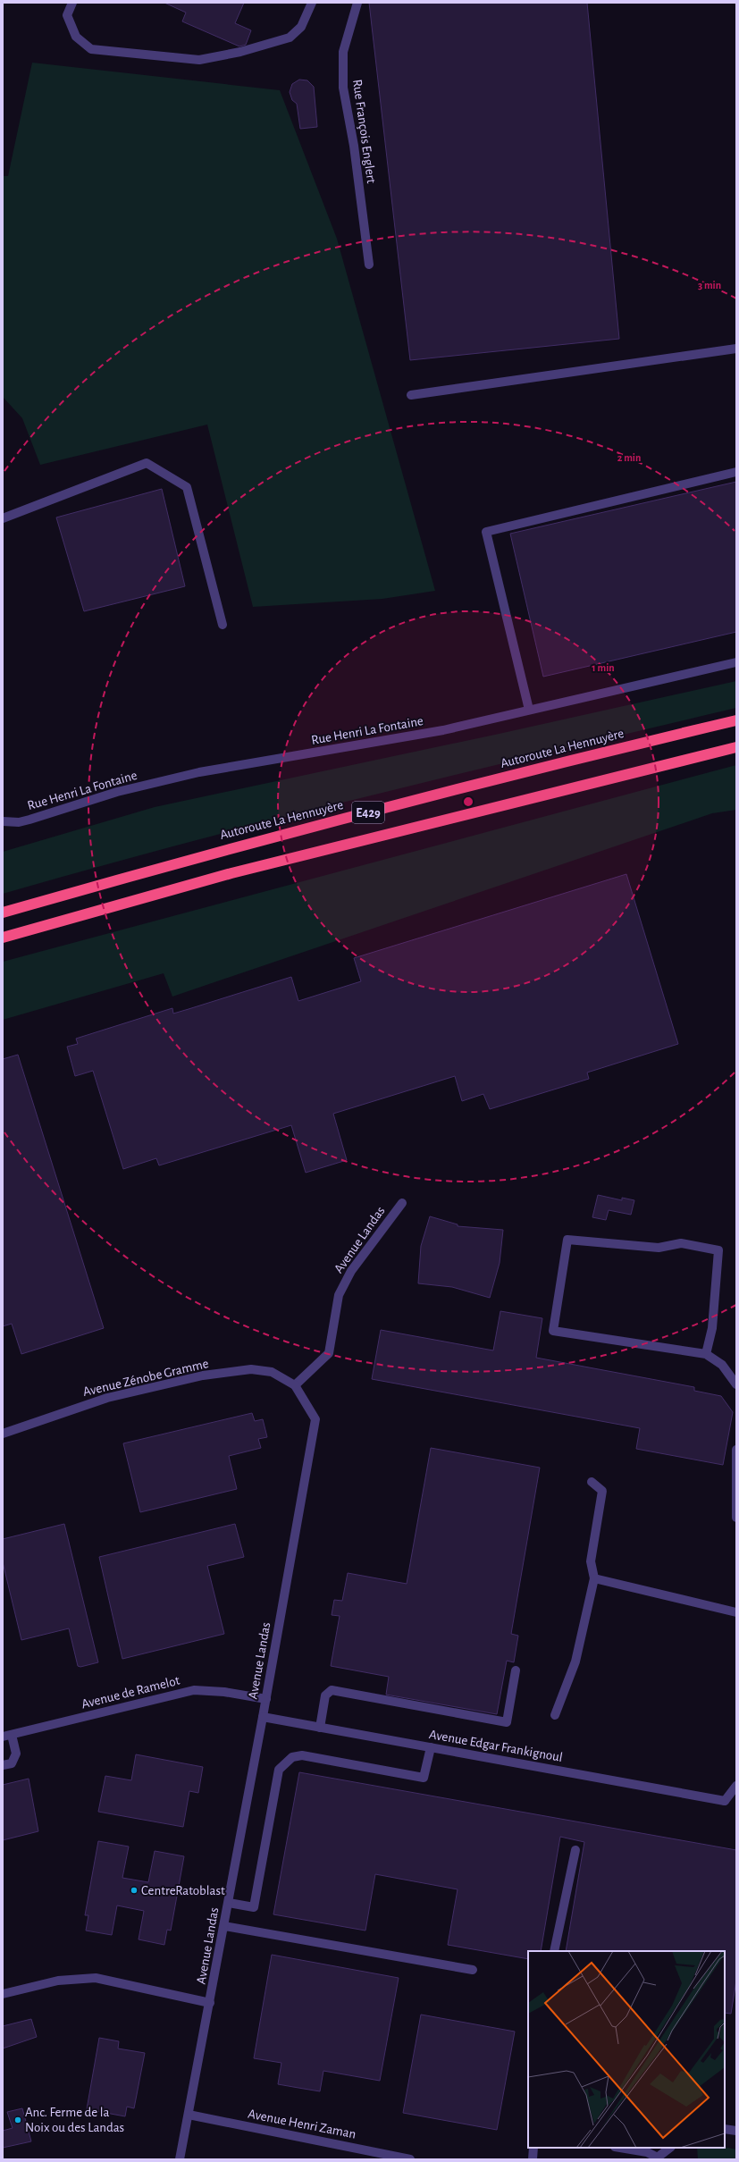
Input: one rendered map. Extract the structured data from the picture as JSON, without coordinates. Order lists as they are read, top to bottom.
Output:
{
  "streets": {
    "highway": ["Autoroute La Hennuyère", "E429"],
    "street": [
      "Rue François Englert",
      "Rue Henri La Fontaine",
      "Avenue Landas",
      "Avenue Zénobe Gramme",
      "Avenue de Ramelot",
      "Avenue Edgar Frankignoul",
      "Avenue Henri Zaman"
    ]
  },
  "crossings": [
    ["Avenue Landas", "Avenue Zénobe Gramme"],
    ["Avenue Landas", "Avenue de Ramelot"],
    ["Avenue Landas", "Avenue Edgar Frankignoul"],
    ["Avenue Landas", "Avenue Henri Zaman"]
  ],
  "places": ["CentreRatoblast", "Anc. Ferme de la Noix ou des Landas"],
  "rings": ["3 min", "2 min", "1 min"]
}
